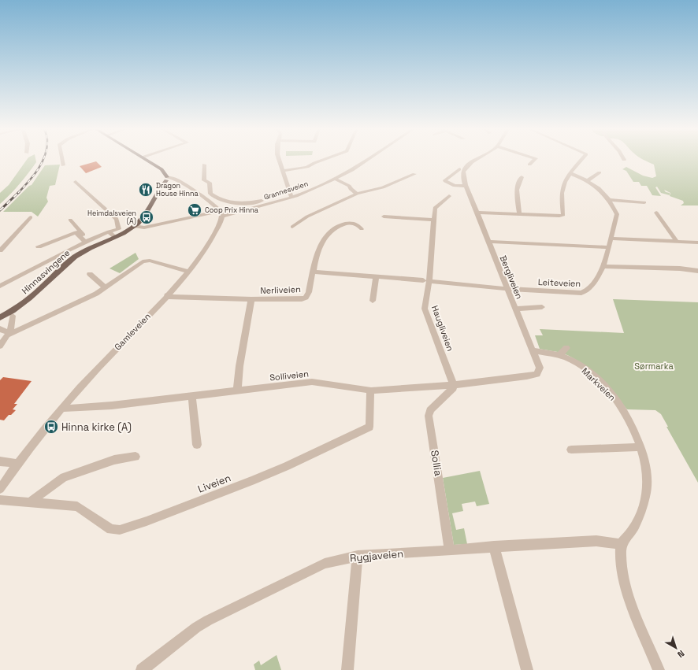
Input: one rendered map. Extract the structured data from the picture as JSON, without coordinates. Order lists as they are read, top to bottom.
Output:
{
  "streets": {
    "main road": ["Hinnasvingene"],
    "street": [
      "Grannesveien",
      "Bergliveien",
      "Leiteveien",
      "Nerliveien",
      "Haugliveien",
      "Gamleveien",
      "Solliveien",
      "Markveien",
      "Sollia",
      "Liveien",
      "Rygjaveien"
    ]
  },
  "crossings": [
    ["Grannesveien", "Hinnasvingene"],
    ["Grannesveien", "Gamleveien"],
    ["Bergliveien", "Leiteveien"],
    ["Bergliveien", "Solliveien"],
    ["Bergliveien", "Markveien"],
    ["Nerliveien", "Gamleveien"],
    ["Haugliveien", "Solliveien"],
    ["Haugliveien", "Sollia"],
    ["Gamleveien", "Solliveien"],
    ["Solliveien", "Sollia"],
    ["Solliveien", "Liveien"],
    ["Markveien", "Rygjaveien"],
    ["Sollia", "Rygjaveien"]
  ],
  "parks": ["Sørmarka"],
  "places": {
    "restaurant": ["Dragon House Hinna"],
    "supermarket": ["Coop Prix Hinna"],
    "bus stop": ["Heimdalsveien (A)", "Hinna kirke (A)"]
  },
  "north": "bottom right"
}
